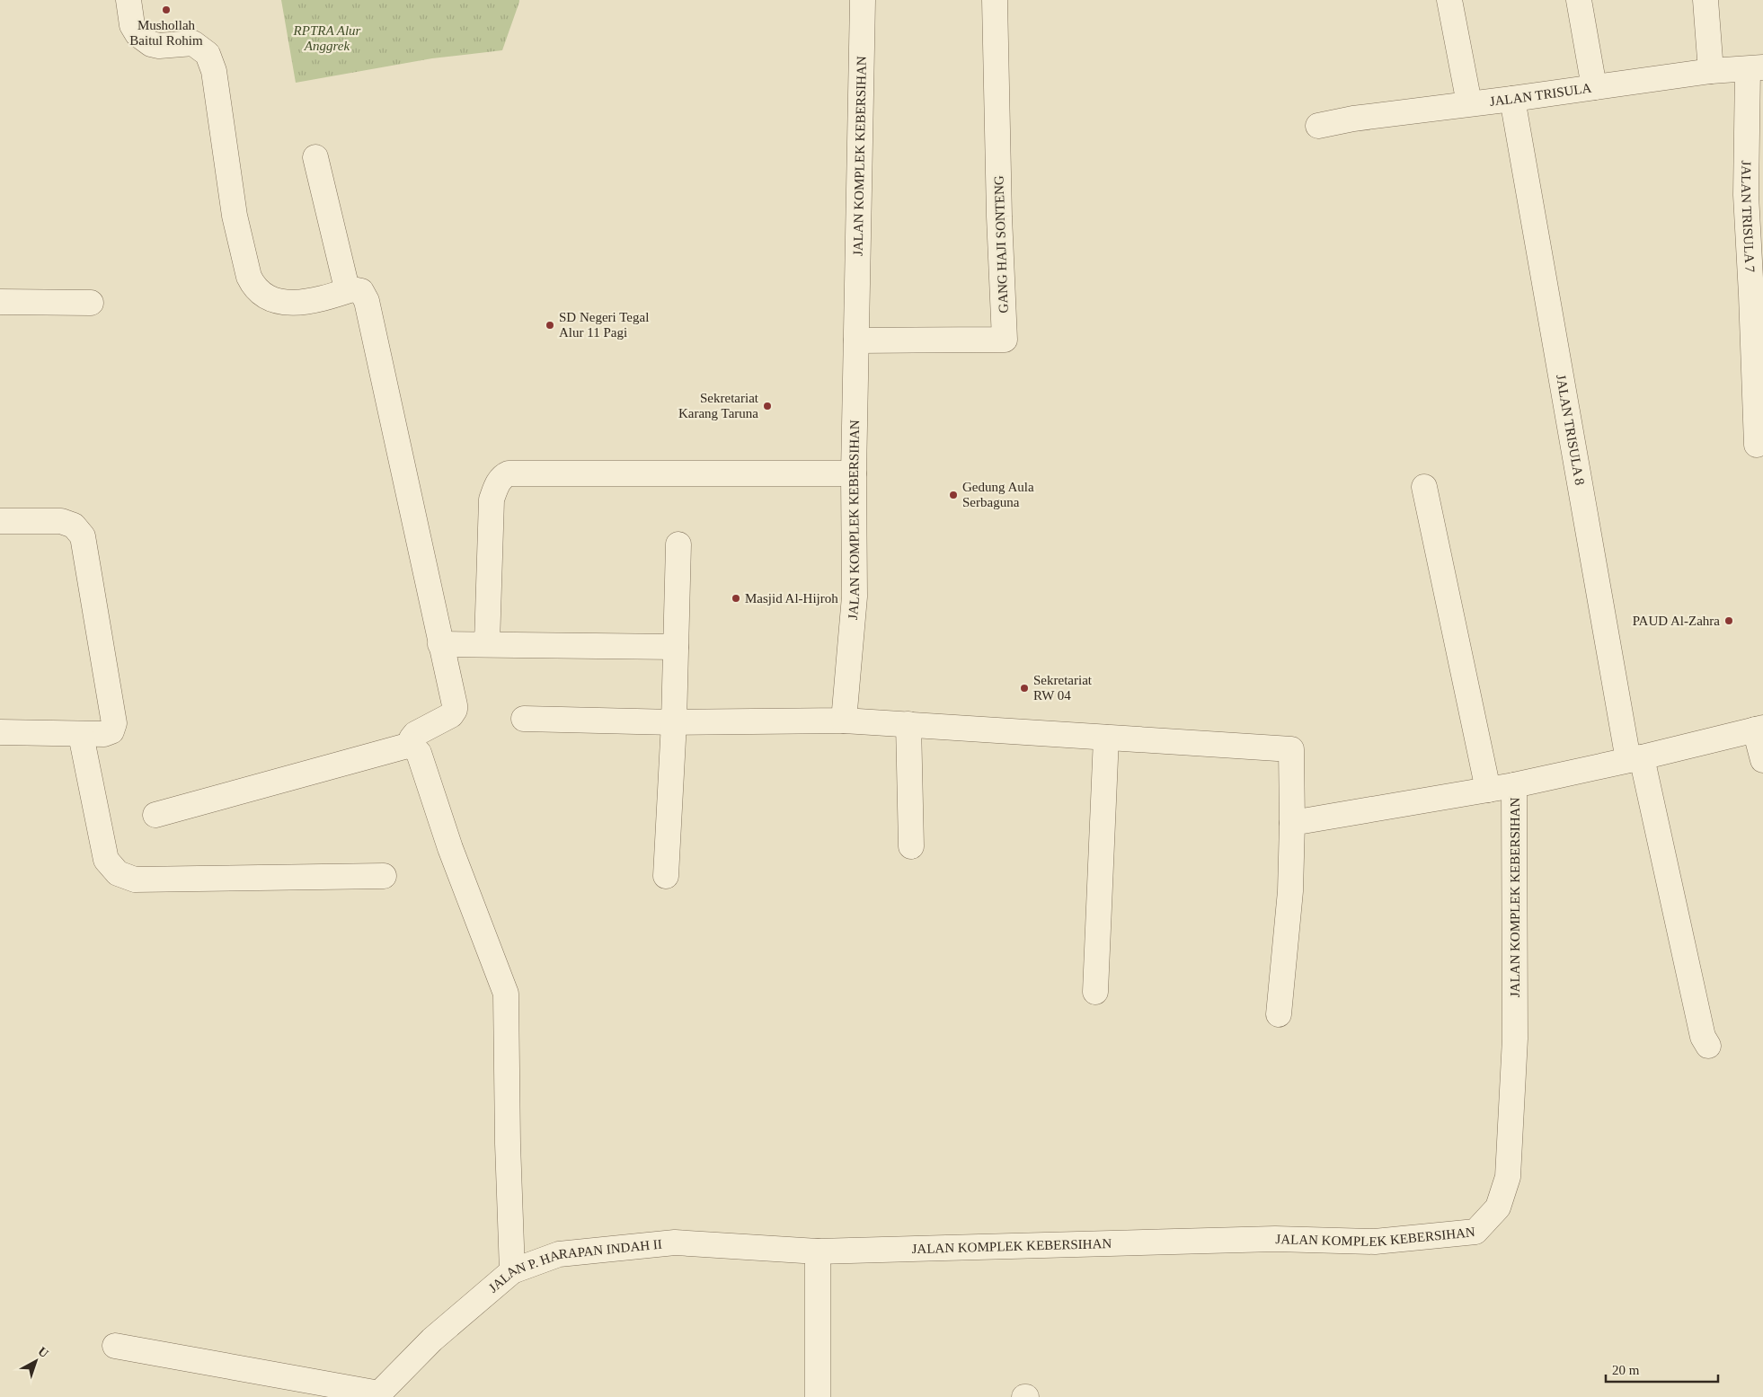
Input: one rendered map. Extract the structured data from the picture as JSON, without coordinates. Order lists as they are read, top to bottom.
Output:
{
  "streets": {
    "street": [
      "JALAN TRISULA",
      "JALAN KOMPLEK KEBERSIHAN",
      "JALAN TRISULA 7",
      "GANG HAJI SONTENG",
      "JALAN TRISULA 8",
      "JALAN P. HARAPAN INDAH II"
    ]
  },
  "crossings": [
    ["JALAN TRISULA", "JALAN TRISULA 7"],
    ["JALAN TRISULA", "JALAN TRISULA 8"],
    ["JALAN KOMPLEK KEBERSIHAN", "GANG HAJI SONTENG"],
    ["JALAN KOMPLEK KEBERSIHAN", "JALAN TRISULA 8"],
    ["JALAN KOMPLEK KEBERSIHAN", "JALAN P. HARAPAN INDAH II"]
  ],
  "parks": ["RPTRA Alur Anggrek"],
  "places": [
    "Mushollah Baitul Rohim",
    "SD Negeri Tegal Alur 11 Pagi",
    "Sekretariat Karang Taruna",
    "Gedung Aula Serbaguna",
    "Masjid Al-Hijroh",
    "PAUD Al-Zahra",
    "Sekretariat RW 04"
  ],
  "scale_bar": "20 m",
  "north": "top right"
}
